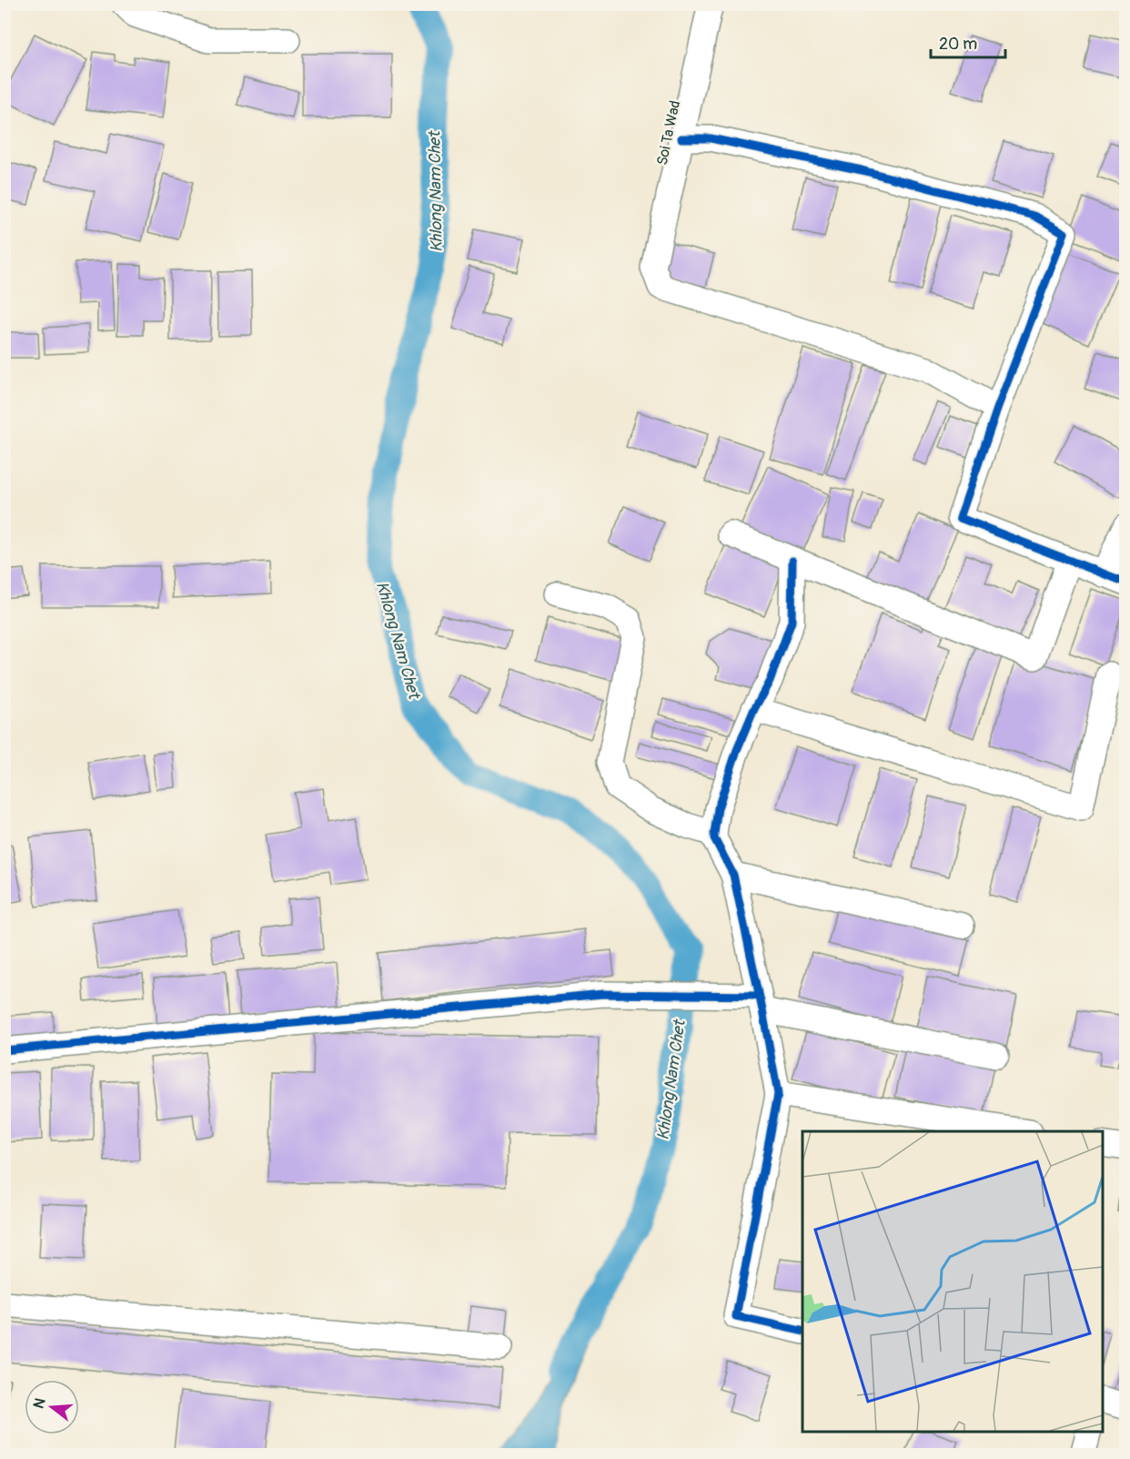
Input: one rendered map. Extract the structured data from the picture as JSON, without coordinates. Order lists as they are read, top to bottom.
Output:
{
  "streets": {
    "street": ["Soi Ta Wad"]
  },
  "water": ["Khlong Nam Chet"],
  "scale_bar": "20 m",
  "north": "left"
}
